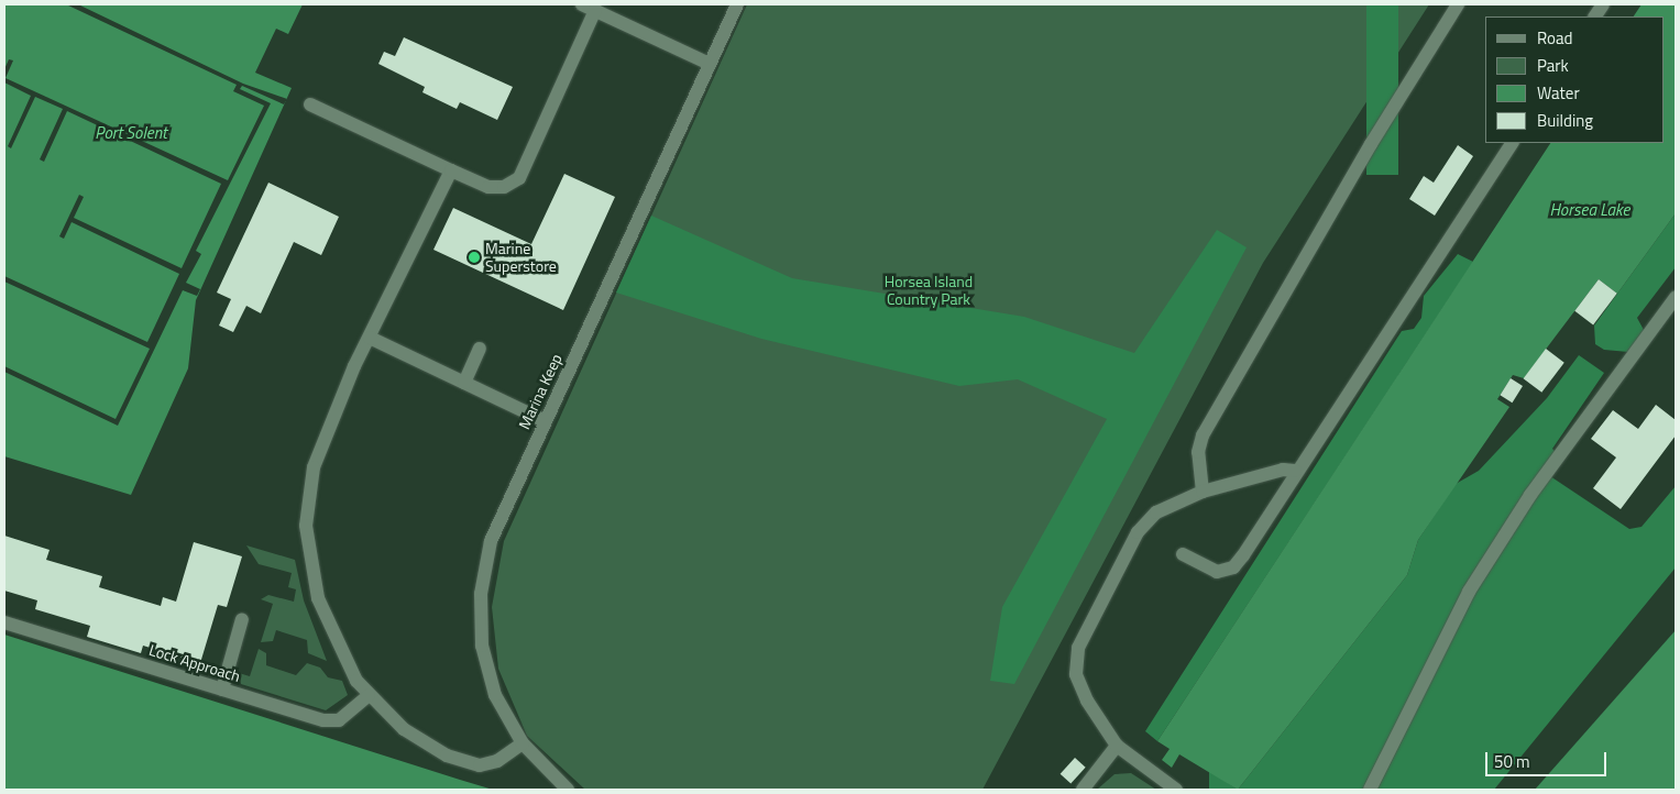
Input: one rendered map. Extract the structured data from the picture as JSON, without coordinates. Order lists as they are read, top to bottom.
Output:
{
  "streets": {
    "street": ["Marina Keep", "Lock Approach"]
  },
  "water": ["Port Solent", "Horsea Lake"],
  "parks": ["Horsea Island Country Park"],
  "places": ["Marine Superstore"],
  "legend": [
    "Road",
    "Park",
    "Water",
    "Building"
  ],
  "scale_bar": "50 m"
}
